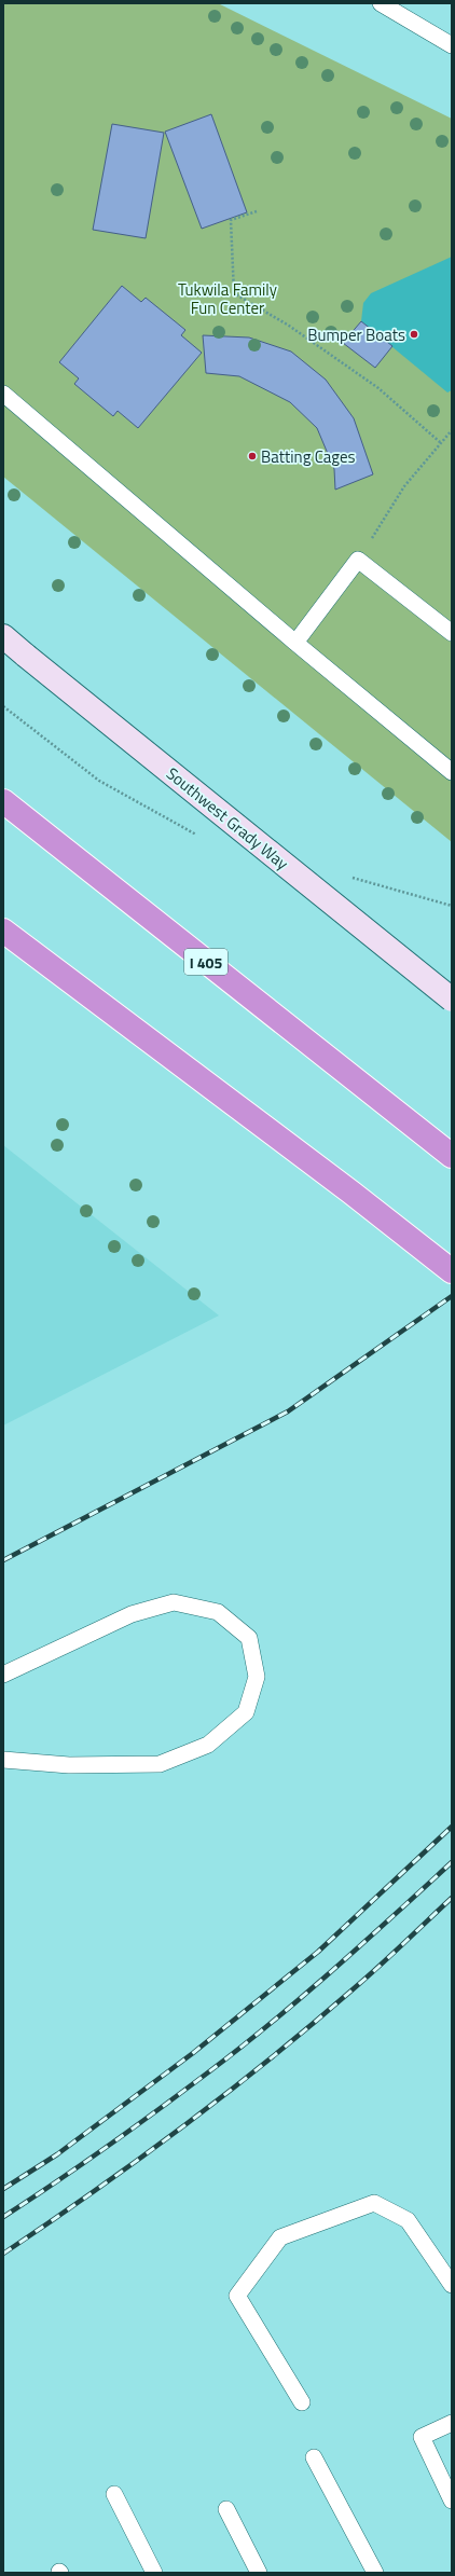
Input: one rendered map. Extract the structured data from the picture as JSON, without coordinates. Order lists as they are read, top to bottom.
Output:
{
  "streets": {
    "highway": ["I 405"],
    "main road": ["Southwest Grady Way"]
  },
  "parks": ["Tukwila Family Fun Center"],
  "places": ["Bumper Boats", "Batting Cages"]
}
